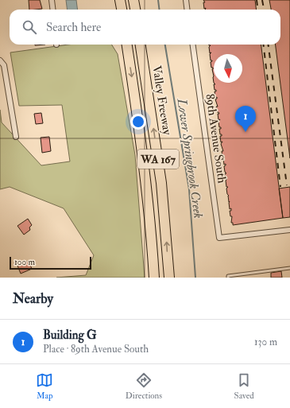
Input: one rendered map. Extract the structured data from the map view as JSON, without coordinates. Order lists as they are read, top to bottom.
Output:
{
  "streets": {
    "highway": ["Valley Freeway", "WA 167"],
    "street": ["89th Avenue South"]
  },
  "water": ["Lower Springbrook Creek"],
  "scale_bar": "100 m",
  "north": "bottom",
  "page": {
    "search": "Search here",
    "pins": "1",
    "scale": "100 m",
    "heading": "Nearby",
    "list": [
      {
        "mark": "1",
        "name": "Building G",
        "note": "Place · 89th Avenue South",
        "value": "130 m"
      }
    ],
    "nav": ["Map", "Directions", "Saved"]
  }
}
